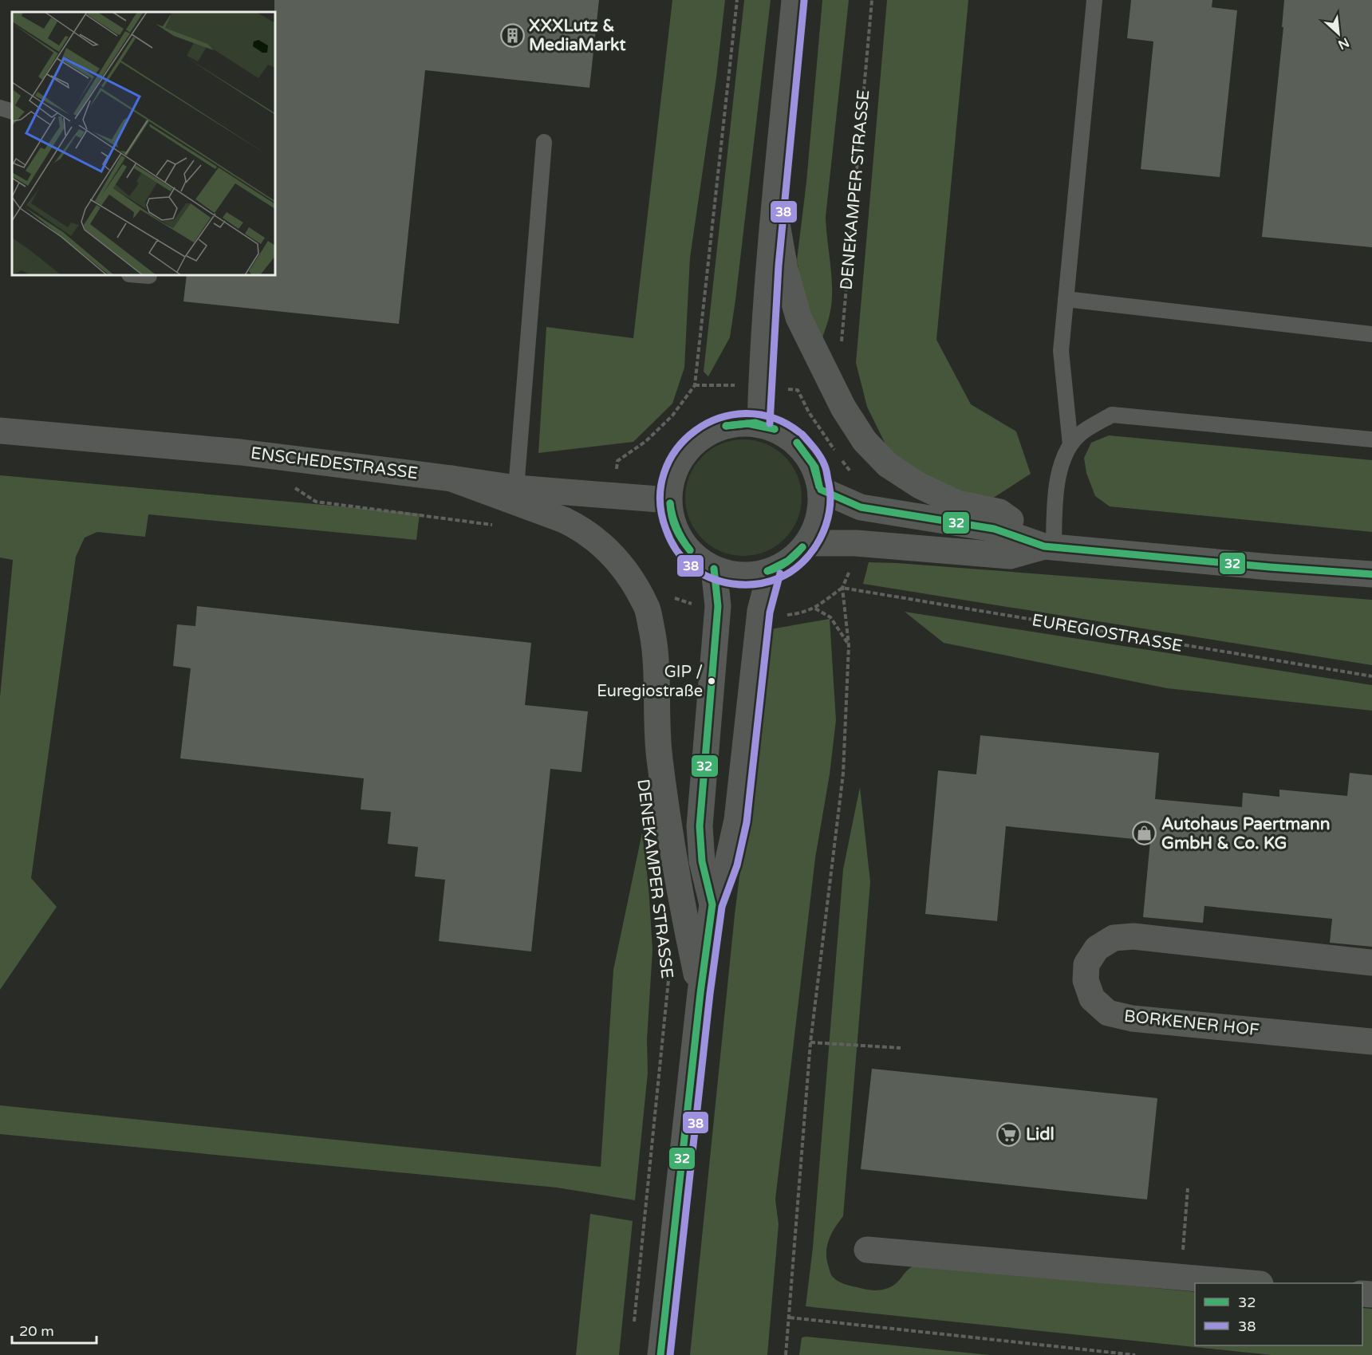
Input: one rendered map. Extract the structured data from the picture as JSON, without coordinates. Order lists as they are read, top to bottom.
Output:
{
  "streets": {
    "street": ["ENSCHEDESTRASSE", "BORKENER HOF"],
    "path": ["DENEKAMPER STRASSE", "EUREGIOSTRASSE"]
  },
  "places": {
    "building": ["XXXLutz & MediaMarkt"],
    "other": ["GIP / Euregiostraße"],
    "shop": ["Autohaus Paertmann GmbH & Co. KG"],
    "supermarket": ["Lidl"]
  },
  "lines": ["transit line 38", "transit line 32"],
  "legend": ["32", "38"],
  "scale_bar": "20 m",
  "north": "bottom right"
}
